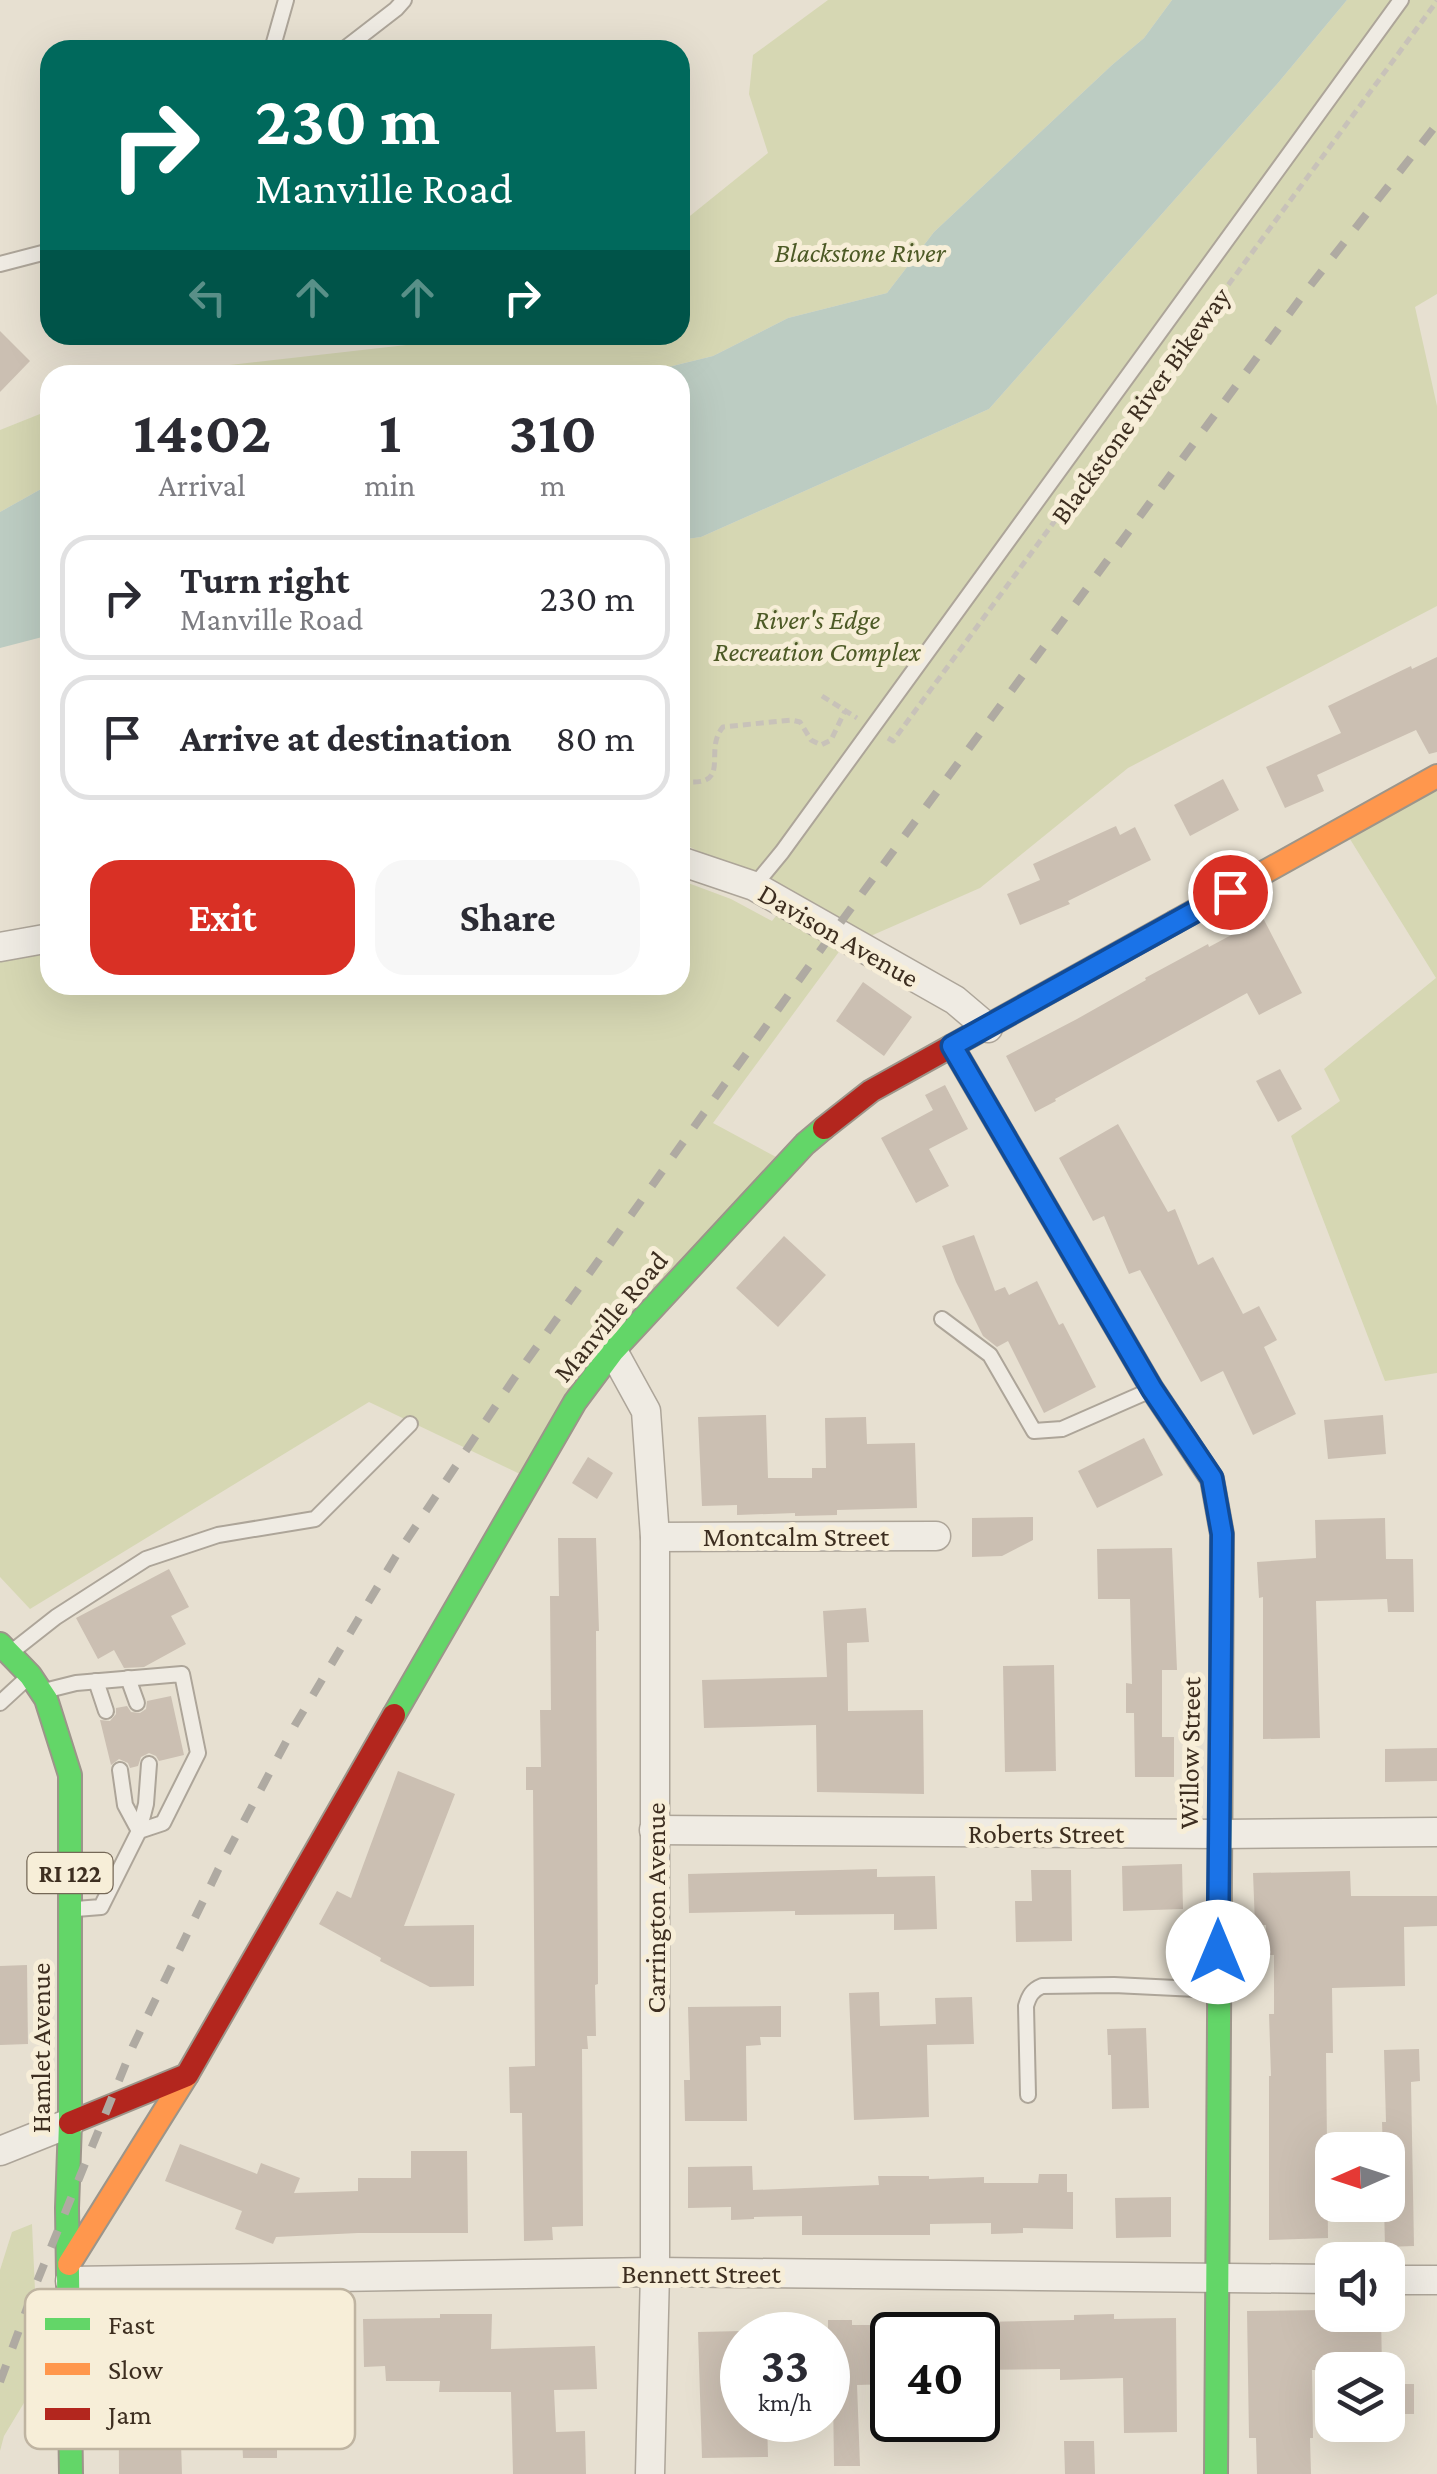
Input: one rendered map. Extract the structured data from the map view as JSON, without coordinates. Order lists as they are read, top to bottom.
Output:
{
  "streets": {
    "main road": [
      "Manville Road",
      "Willow Street",
      "RI 122",
      "Hamlet Avenue"
    ],
    "street": [
      "Davison Avenue",
      "Montcalm Street",
      "Roberts Street",
      "Carrington Avenue",
      "Bennett Street"
    ],
    "path": ["Blackstone River Bikeway"]
  },
  "crossings": [
    ["Davison Avenue", "Manville Road"],
    ["Manville Road", "Willow Street"],
    ["Manville Road", "Carrington Avenue"],
    ["Manville Road", "Hamlet Avenue"],
    ["Manville Road", "Bennett Street"],
    ["Montcalm Street", "Carrington Avenue"],
    ["Willow Street", "Roberts Street"],
    ["Willow Street", "Bennett Street"],
    ["Roberts Street", "Carrington Avenue"],
    ["Carrington Avenue", "Bennett Street"],
    ["Hamlet Avenue", "Bennett Street"]
  ],
  "parks": ["Blackstone River", "River's Edge Recreation Complex"],
  "legend": ["Fast", "Slow", "Jam"],
  "north": "left",
  "page": {
    "turn": ["230 m", "Manville Road"],
    "eta": [
      "14:02",
      "Arrival",
      "1",
      "min",
      "310",
      "m"
    ],
    "list": [
      {
        "name": "Turn right",
        "note": "Manville Road",
        "value": "230 m"
      },
      {
        "name": "Arrive at destination",
        "value": "80 m"
      }
    ],
    "buttons": ["Exit", "Share"],
    "speed": "33 km/h",
    "limit": "40"
  }
}
